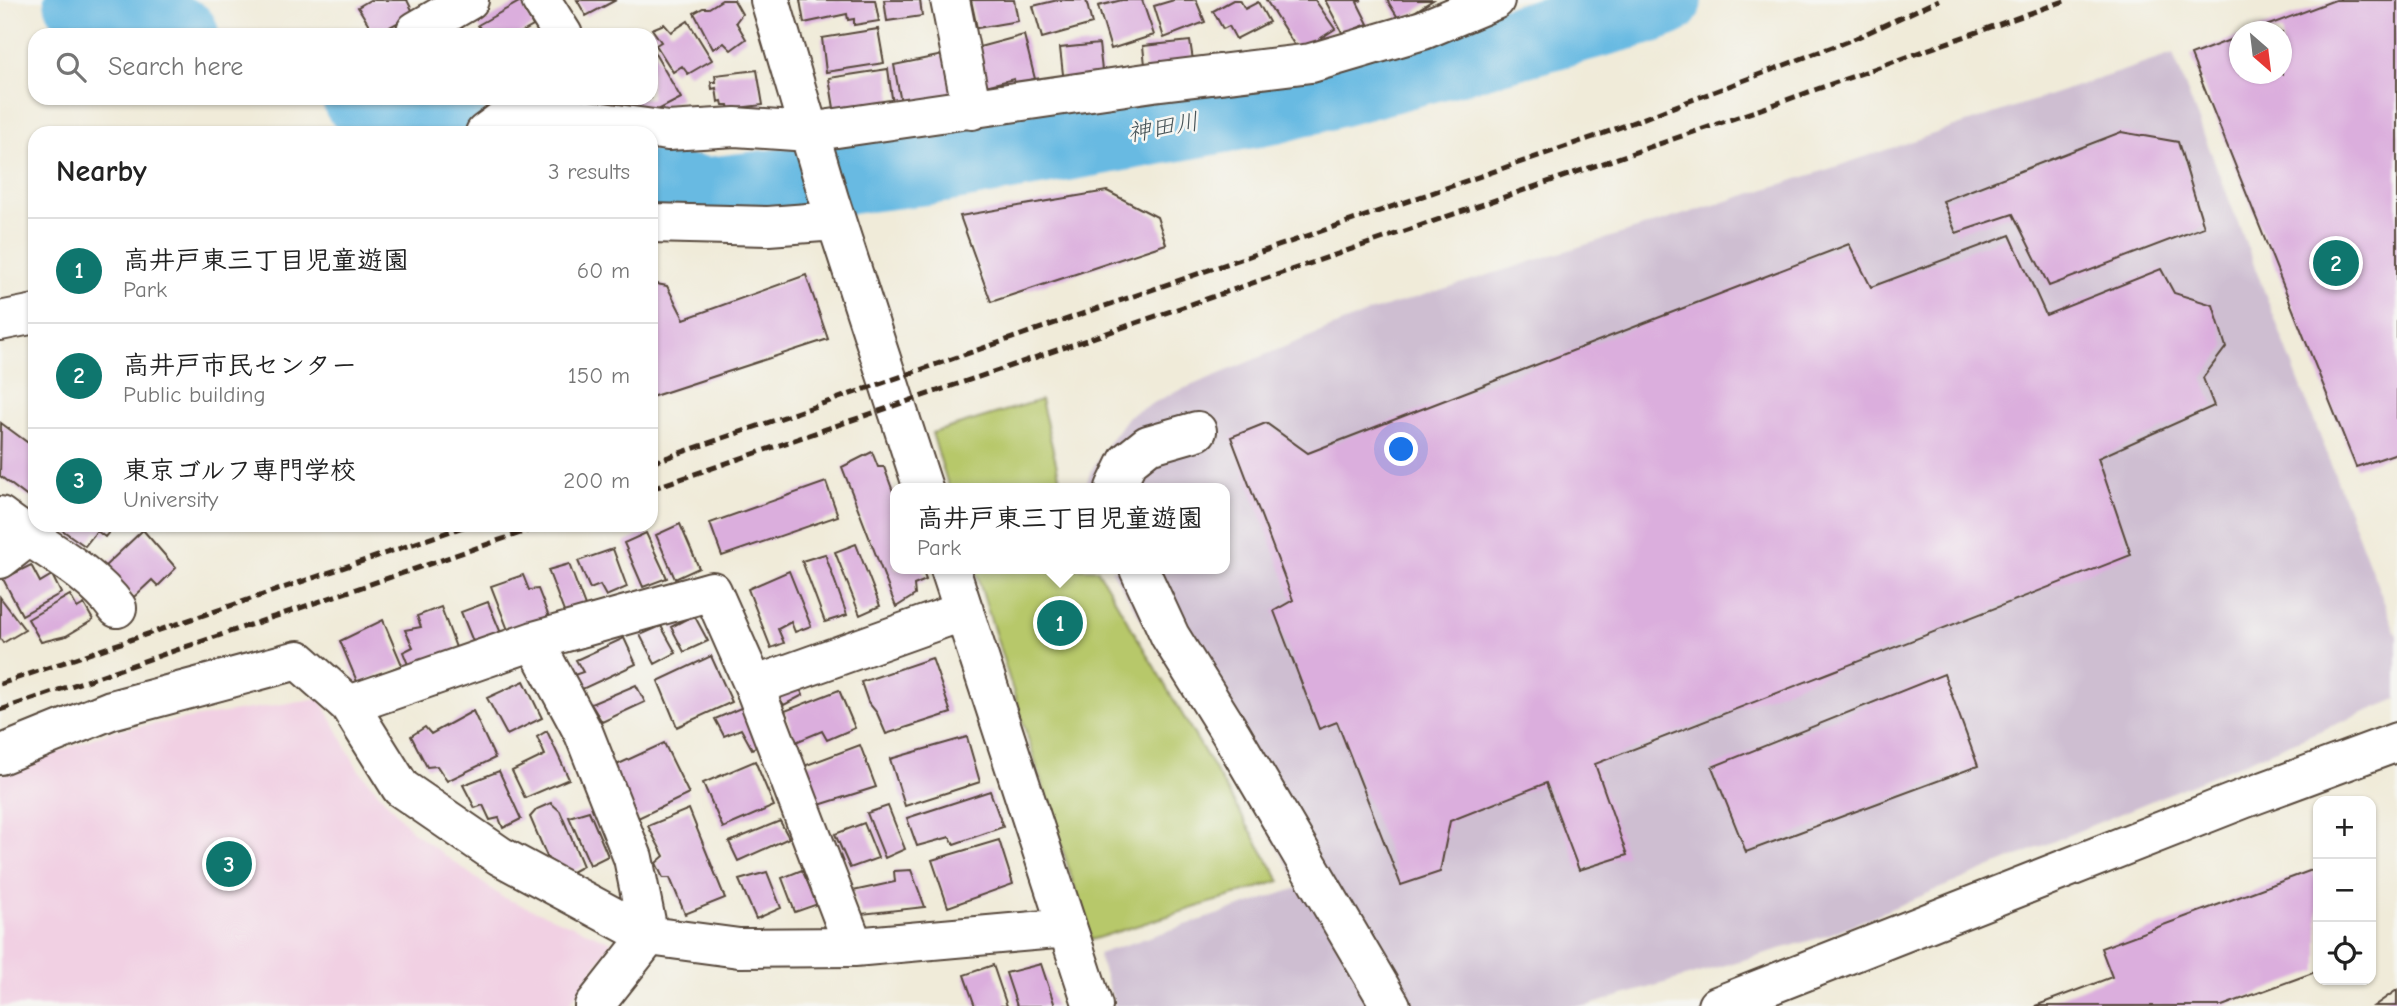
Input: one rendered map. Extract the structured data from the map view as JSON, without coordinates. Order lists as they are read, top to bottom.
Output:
{
  "water": ["神田川"],
  "north": "bottom right",
  "page": {
    "search": "Search here",
    "heading": ["Nearby", "3 results"],
    "list": [
      {
        "mark": "1",
        "name": "高井戸東三丁目児童遊園",
        "note": "Park",
        "value": "60 m"
      },
      {
        "mark": "2",
        "name": "高井戸市民センター",
        "note": "Public building",
        "value": "150 m"
      },
      {
        "mark": "3",
        "name": "東京ゴルフ専門学校",
        "note": "University",
        "value": "200 m"
      }
    ],
    "pins": ["2", "1", "3"],
    "popup": ["高井戸東三丁目児童遊園", "Park"],
    "map_buttons": ["+", "−"]
  }
}
